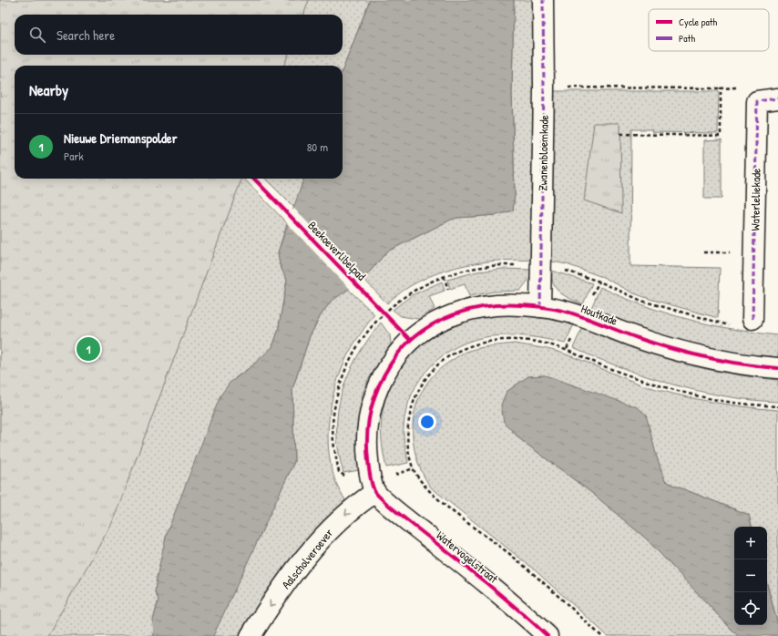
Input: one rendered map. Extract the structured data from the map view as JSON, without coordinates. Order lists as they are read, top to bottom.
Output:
{
  "streets": {
    "street": [
      "Zwanenbloemkade",
      "Waterleliekade",
      "Houtkade",
      "Watervogelstraat",
      "Aalscholveroever"
    ],
    "cycle path": ["Beekoeverlibelpad"]
  },
  "crossings": [
    ["Zwanenbloemkade", "Houtkade"],
    ["Houtkade", "Watervogelstraat"],
    ["Houtkade", "Aalscholveroever"],
    ["Watervogelstraat", "Aalscholveroever"]
  ],
  "one_way": ["Aalscholveroever"],
  "legend": ["Cycle path", "Path"],
  "page": {
    "search": "Search here",
    "heading": "Nearby",
    "list": [
      {
        "mark": "1",
        "name": "Nieuwe Driemanspolder",
        "note": "Park",
        "value": "80 m"
      }
    ],
    "pins": "1",
    "map_buttons": ["+", "−"]
  }
}
